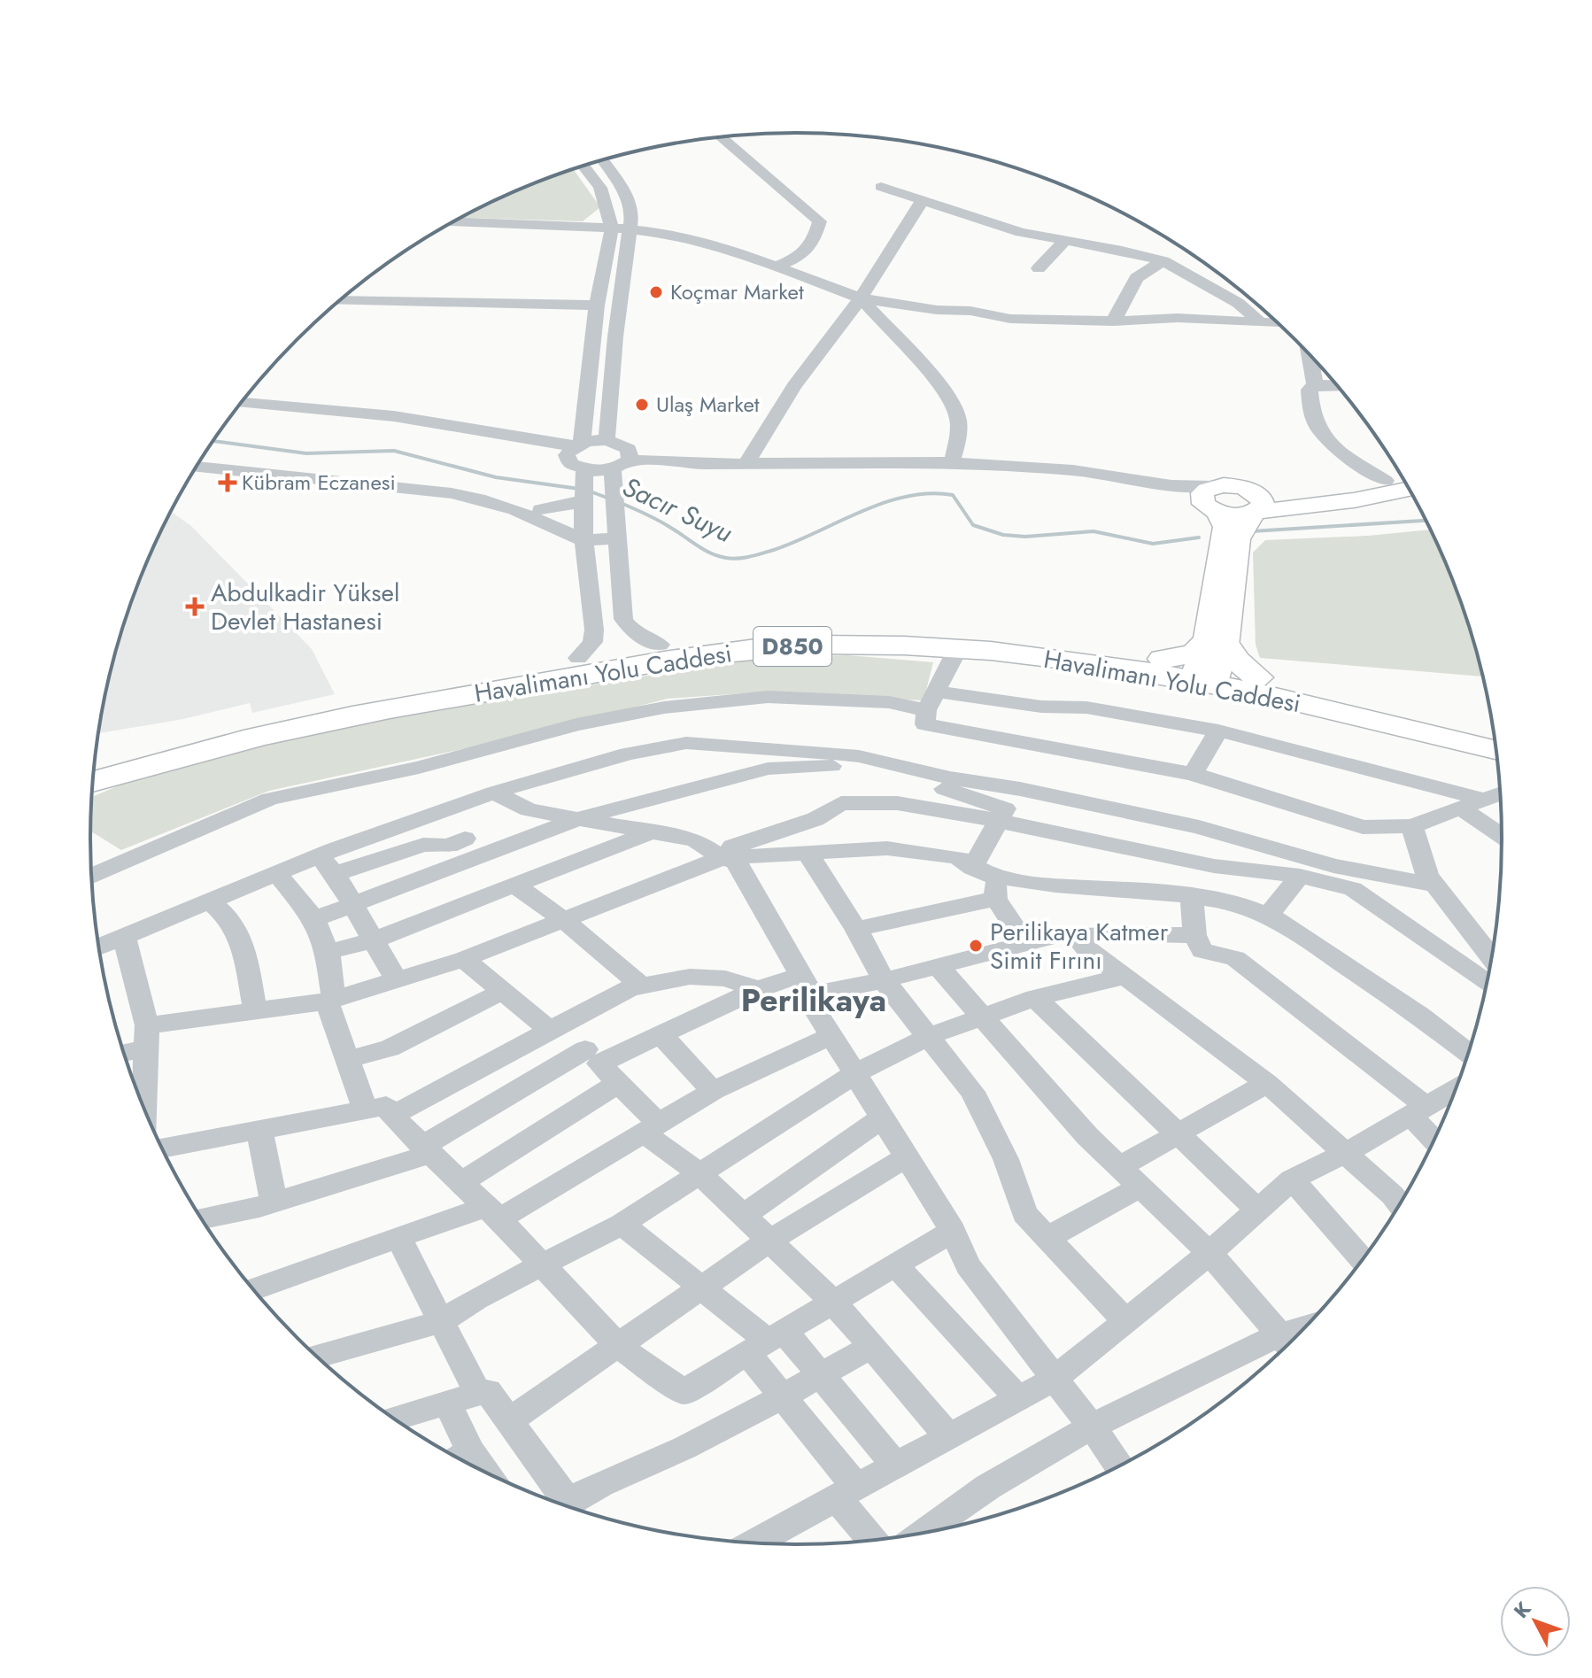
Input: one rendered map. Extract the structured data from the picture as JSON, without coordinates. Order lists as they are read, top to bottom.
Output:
{
  "streets": {
    "highway": ["D850", "Havalimanı Yolu Caddesi"]
  },
  "districts": ["Perilikaya"],
  "water": ["Sacır Suyu"],
  "places": {
    "other": ["Koçmar Market", "Ulaş Market", "Perilikaya Katmer Simit Fırını"],
    "health": ["Kübram Eczanesi", "Abdulkadir Yüksel Devlet Hastanesi"]
  },
  "north": "top left"
}
